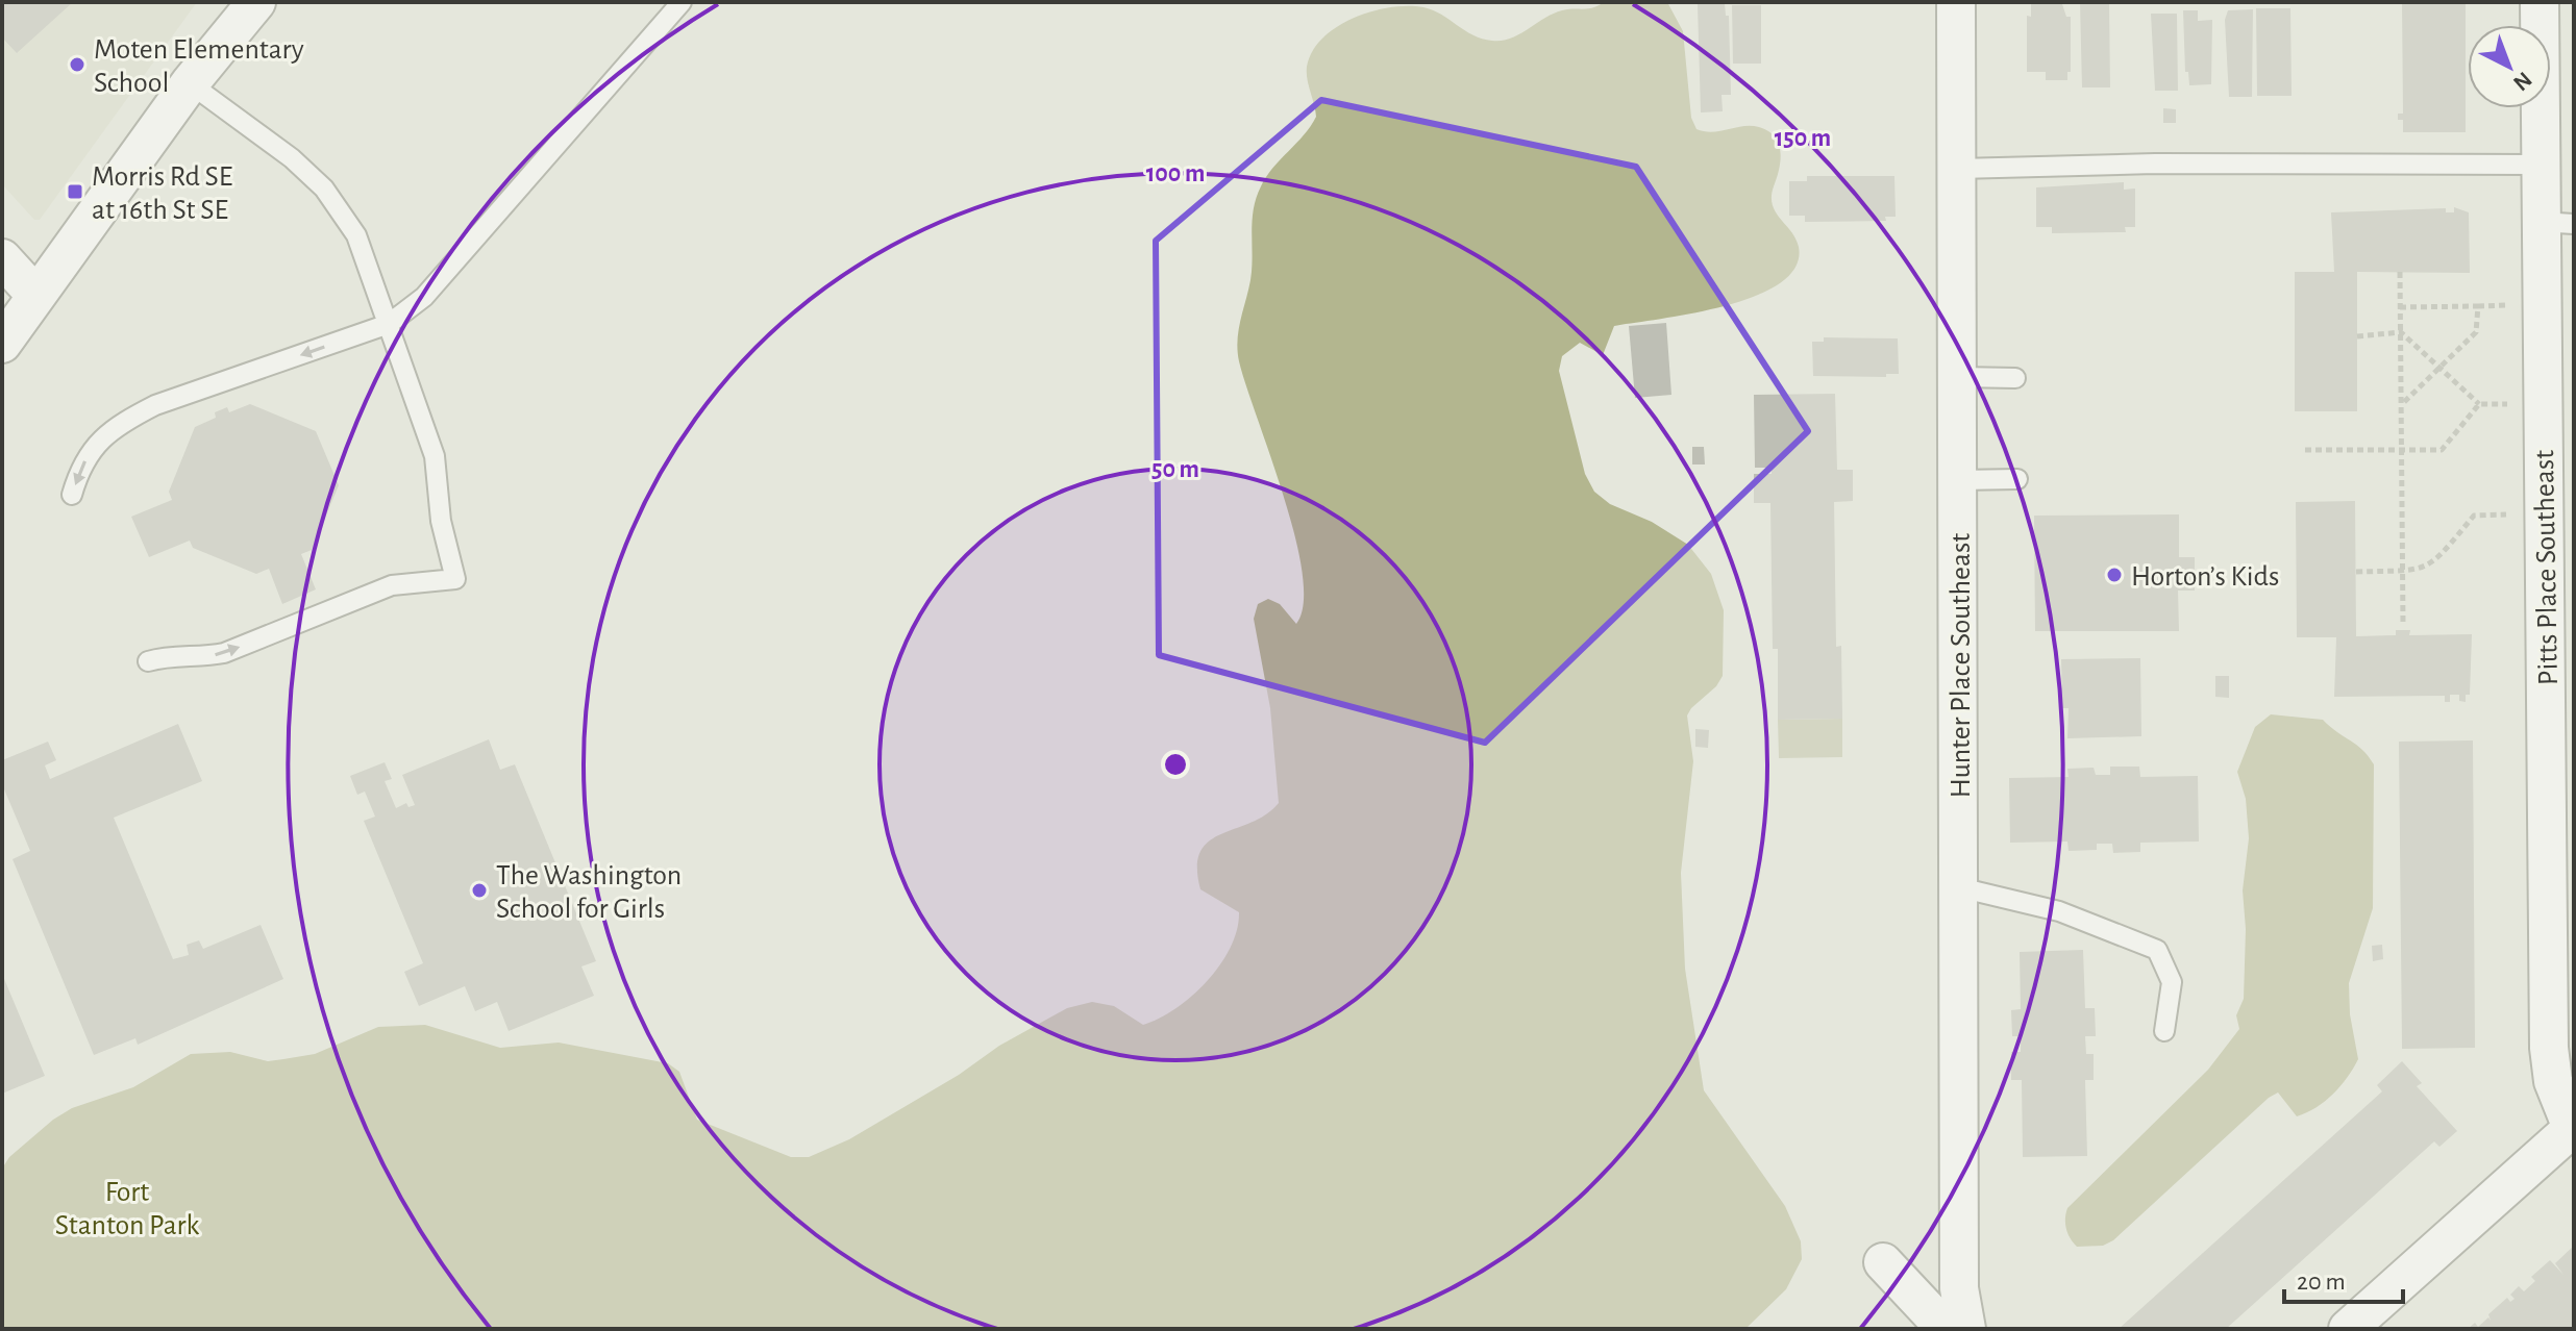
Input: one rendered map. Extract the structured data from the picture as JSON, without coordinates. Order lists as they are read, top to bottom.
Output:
{
  "streets": {
    "street": ["Pitts Place Southeast", "Hunter Place Southeast"]
  },
  "parks": ["Fort Stanton Park"],
  "places": {
    "other": ["Moten Elementary School", "Horton’s Kids", "The Washington School for Girls"],
    "transit": ["Morris Rd SE at 16th St SE"]
  },
  "scale_bar": "20 m",
  "north": "bottom right",
  "rings": ["150 m", "100 m", "50 m"]
}
